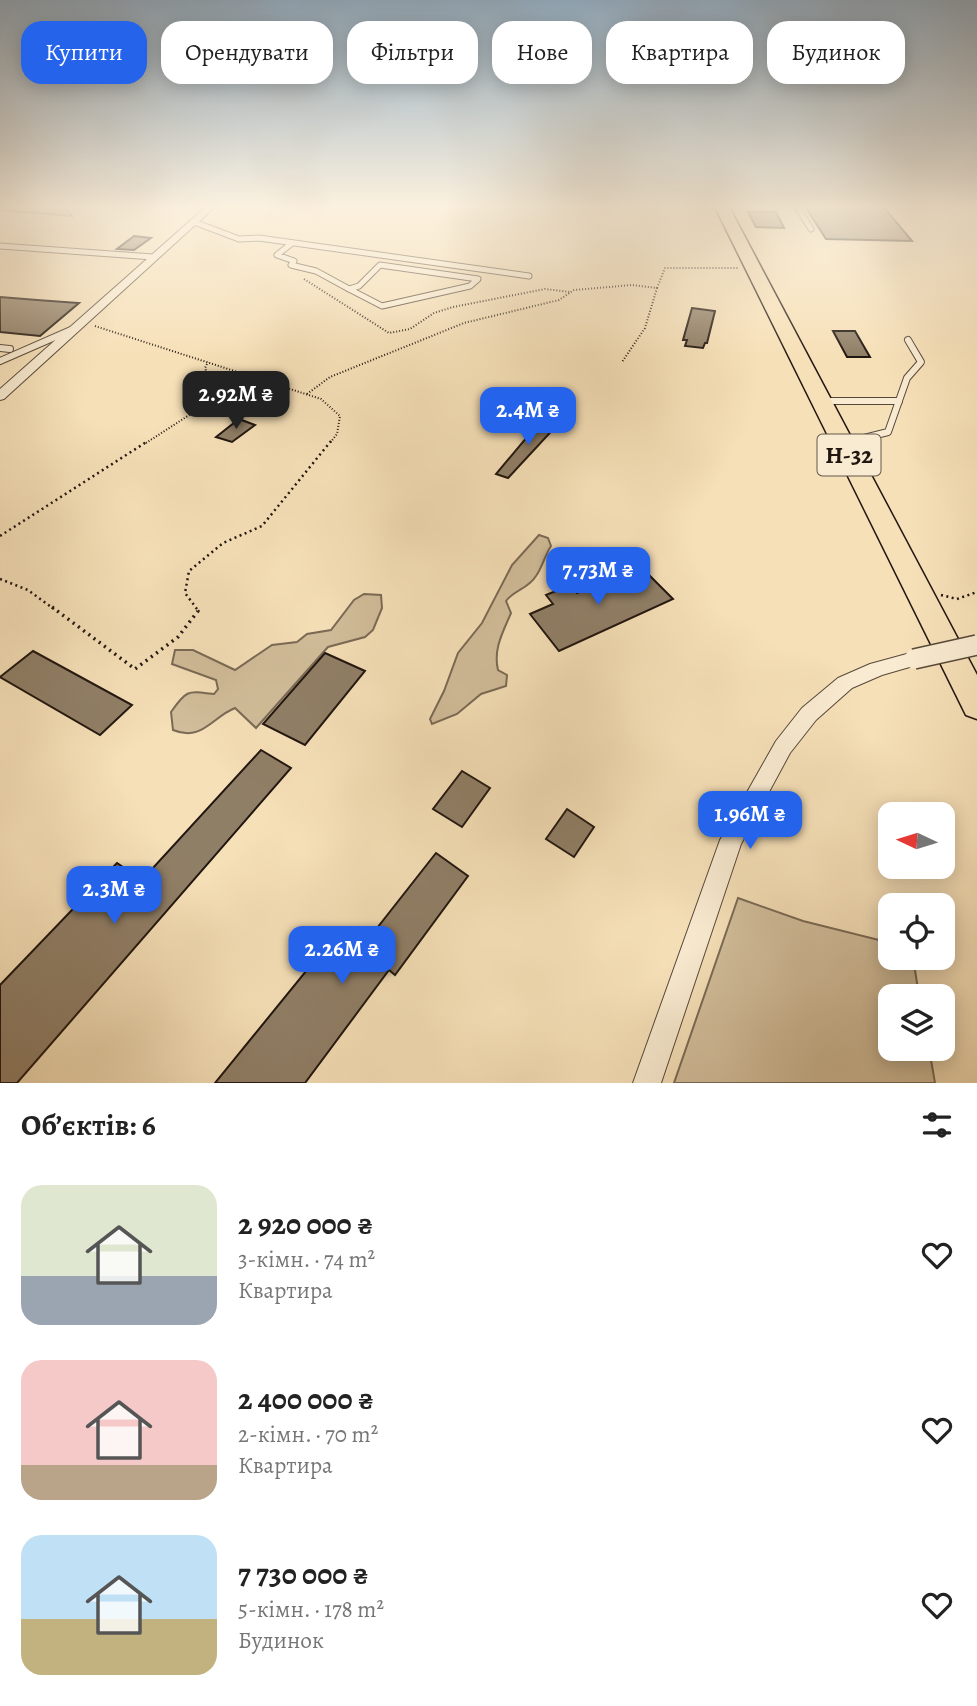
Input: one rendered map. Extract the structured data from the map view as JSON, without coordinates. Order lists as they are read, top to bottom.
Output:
{
  "streets": {
    "main road": ["Н-32"]
  },
  "north": "left",
  "page": {
    "chip": [
      "Купити",
      "Орендувати",
      "Фільтри",
      "Нове",
      "Квартира",
      "Будинок"
    ],
    "price": [
      "2.92M ₴",
      "2.4M ₴",
      "7.73M ₴",
      "1.96M ₴",
      "2.3M ₴",
      "2.26M ₴"
    ],
    "heading": "Об’єктів: 6",
    "list": [
      {
        "name": "2 920 000 ₴",
        "note": "3-кімн. · 74 m² · Квартира"
      },
      {
        "name": "2 400 000 ₴",
        "note": "2-кімн. · 70 m² · Квартира"
      },
      {
        "name": "7 730 000 ₴",
        "note": "5-кімн. · 178 m² · Будинок"
      }
    ]
  }
}
